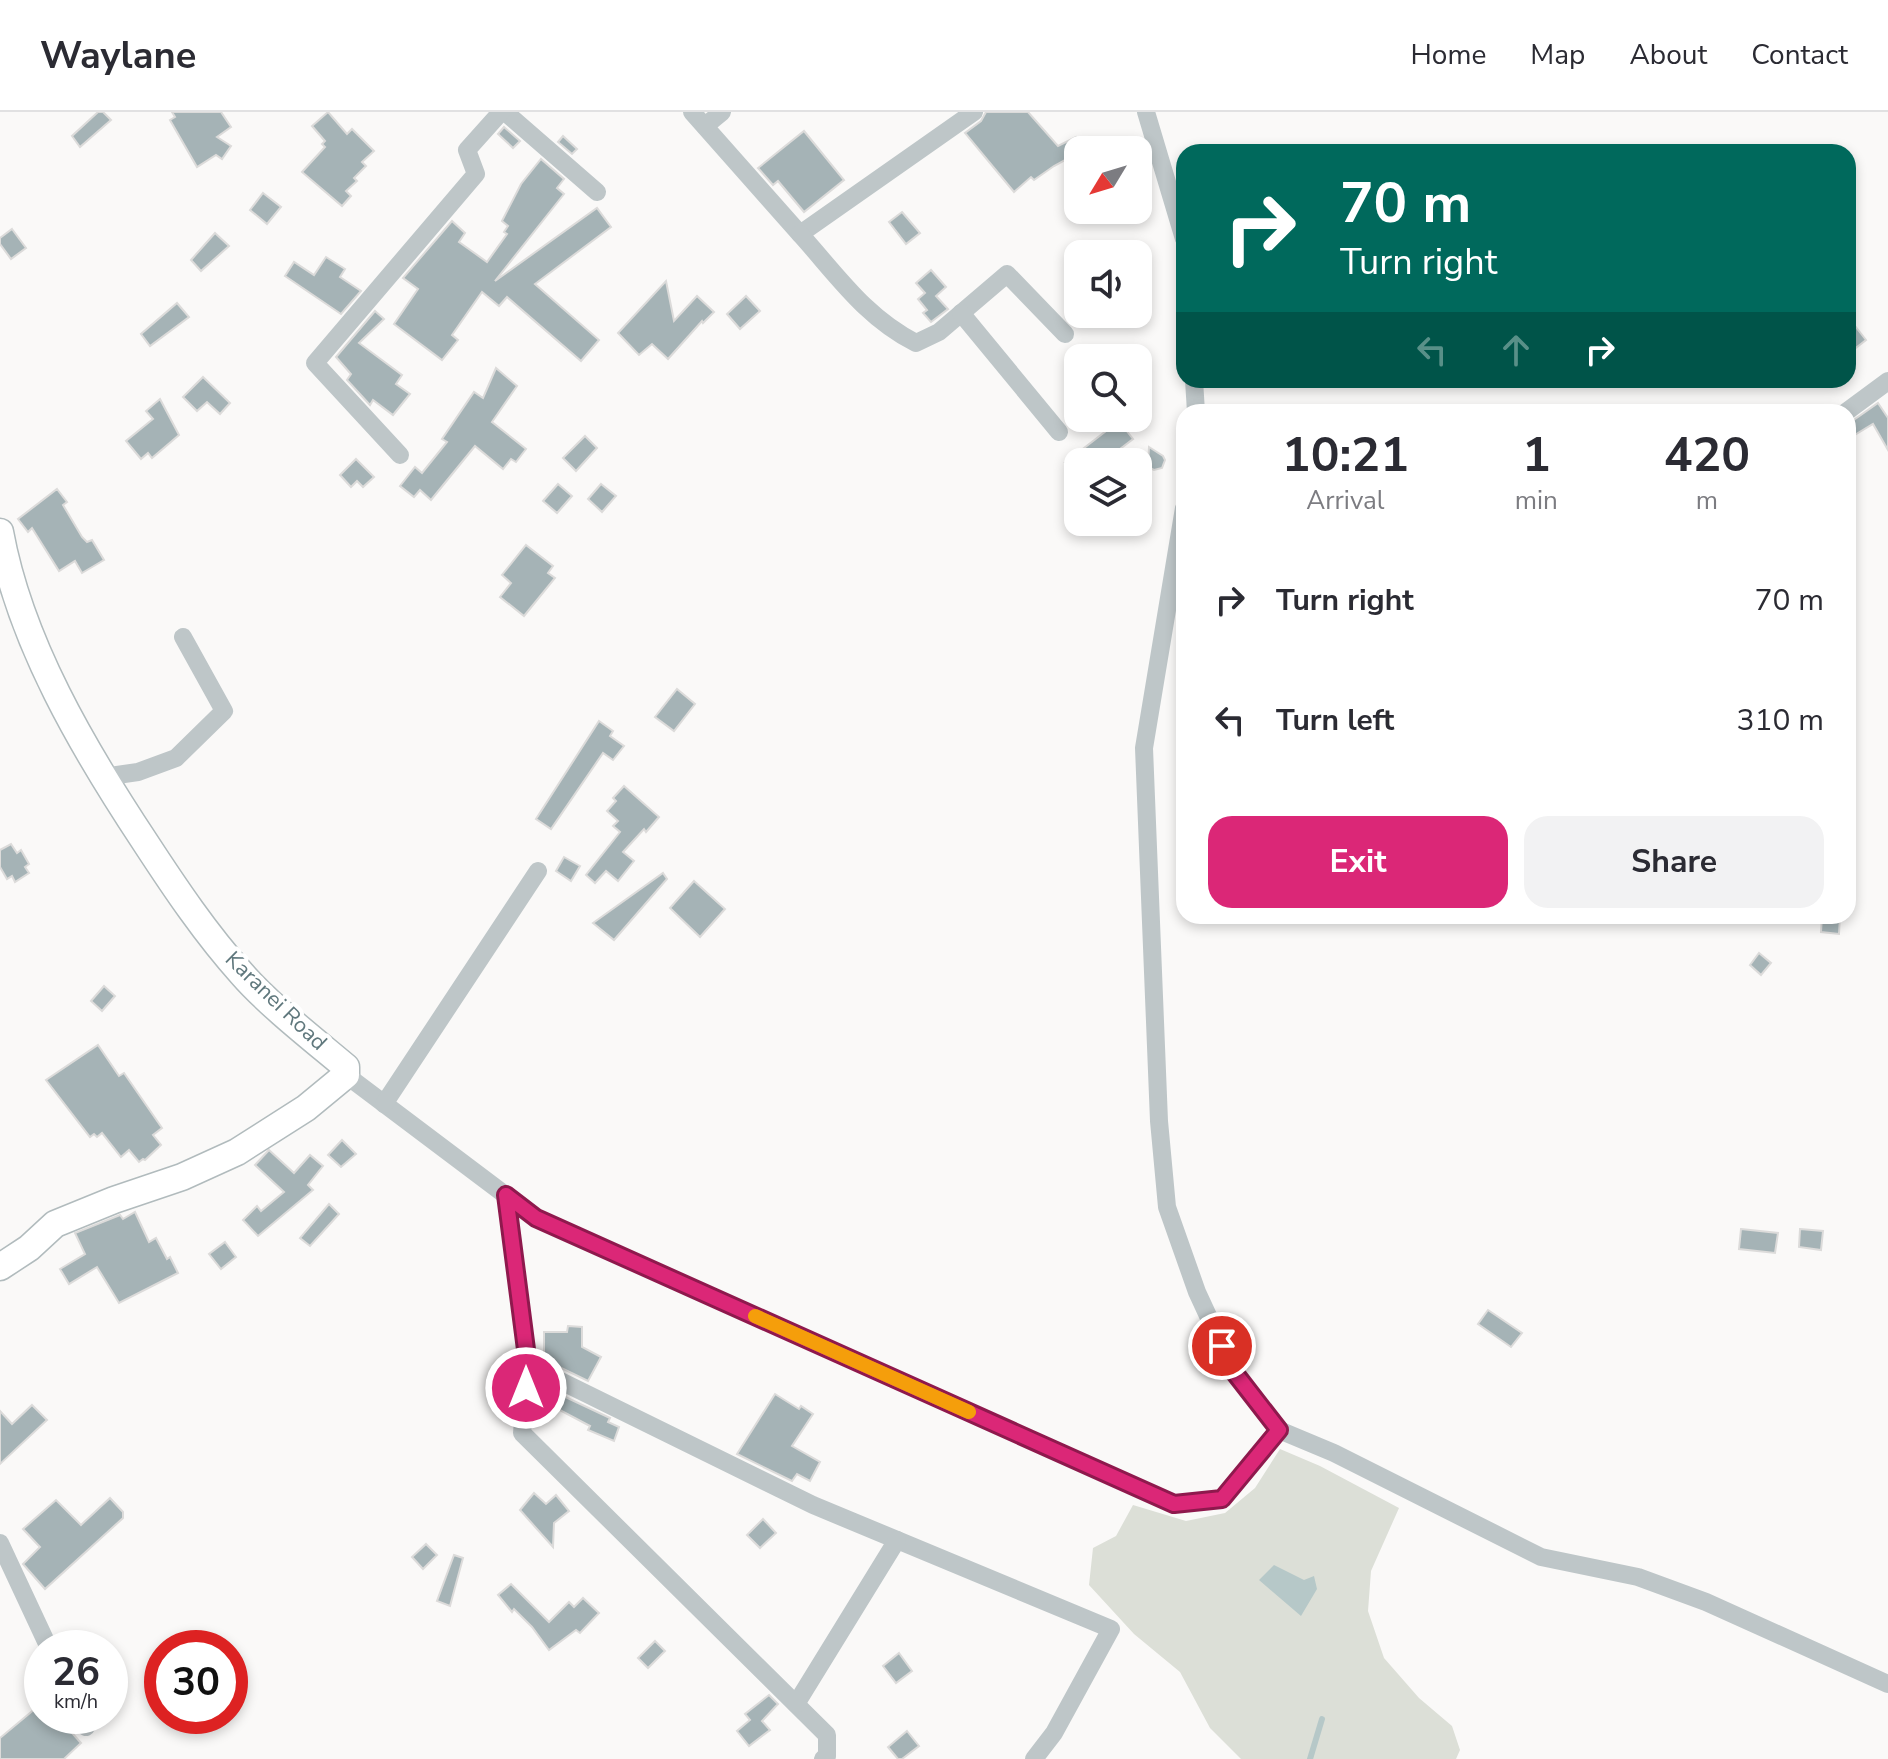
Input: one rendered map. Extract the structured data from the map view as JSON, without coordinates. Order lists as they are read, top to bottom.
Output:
{
  "streets": {
    "street": ["Karanei Road"]
  },
  "north": "bottom left",
  "page": {
    "header": "Waylane",
    "nav": [
      "Home",
      "Map",
      "About",
      "Contact"
    ],
    "turn": ["70 m", "Turn right"],
    "eta": [
      "10:21",
      "Arrival",
      "1",
      "min",
      "420",
      "m"
    ],
    "list": [
      {
        "name": "Turn right",
        "value": "70 m"
      },
      {
        "name": "Turn left",
        "value": "310 m"
      }
    ],
    "buttons": ["Exit", "Share"],
    "speed": "26 km/h",
    "limit": "30"
  }
}
